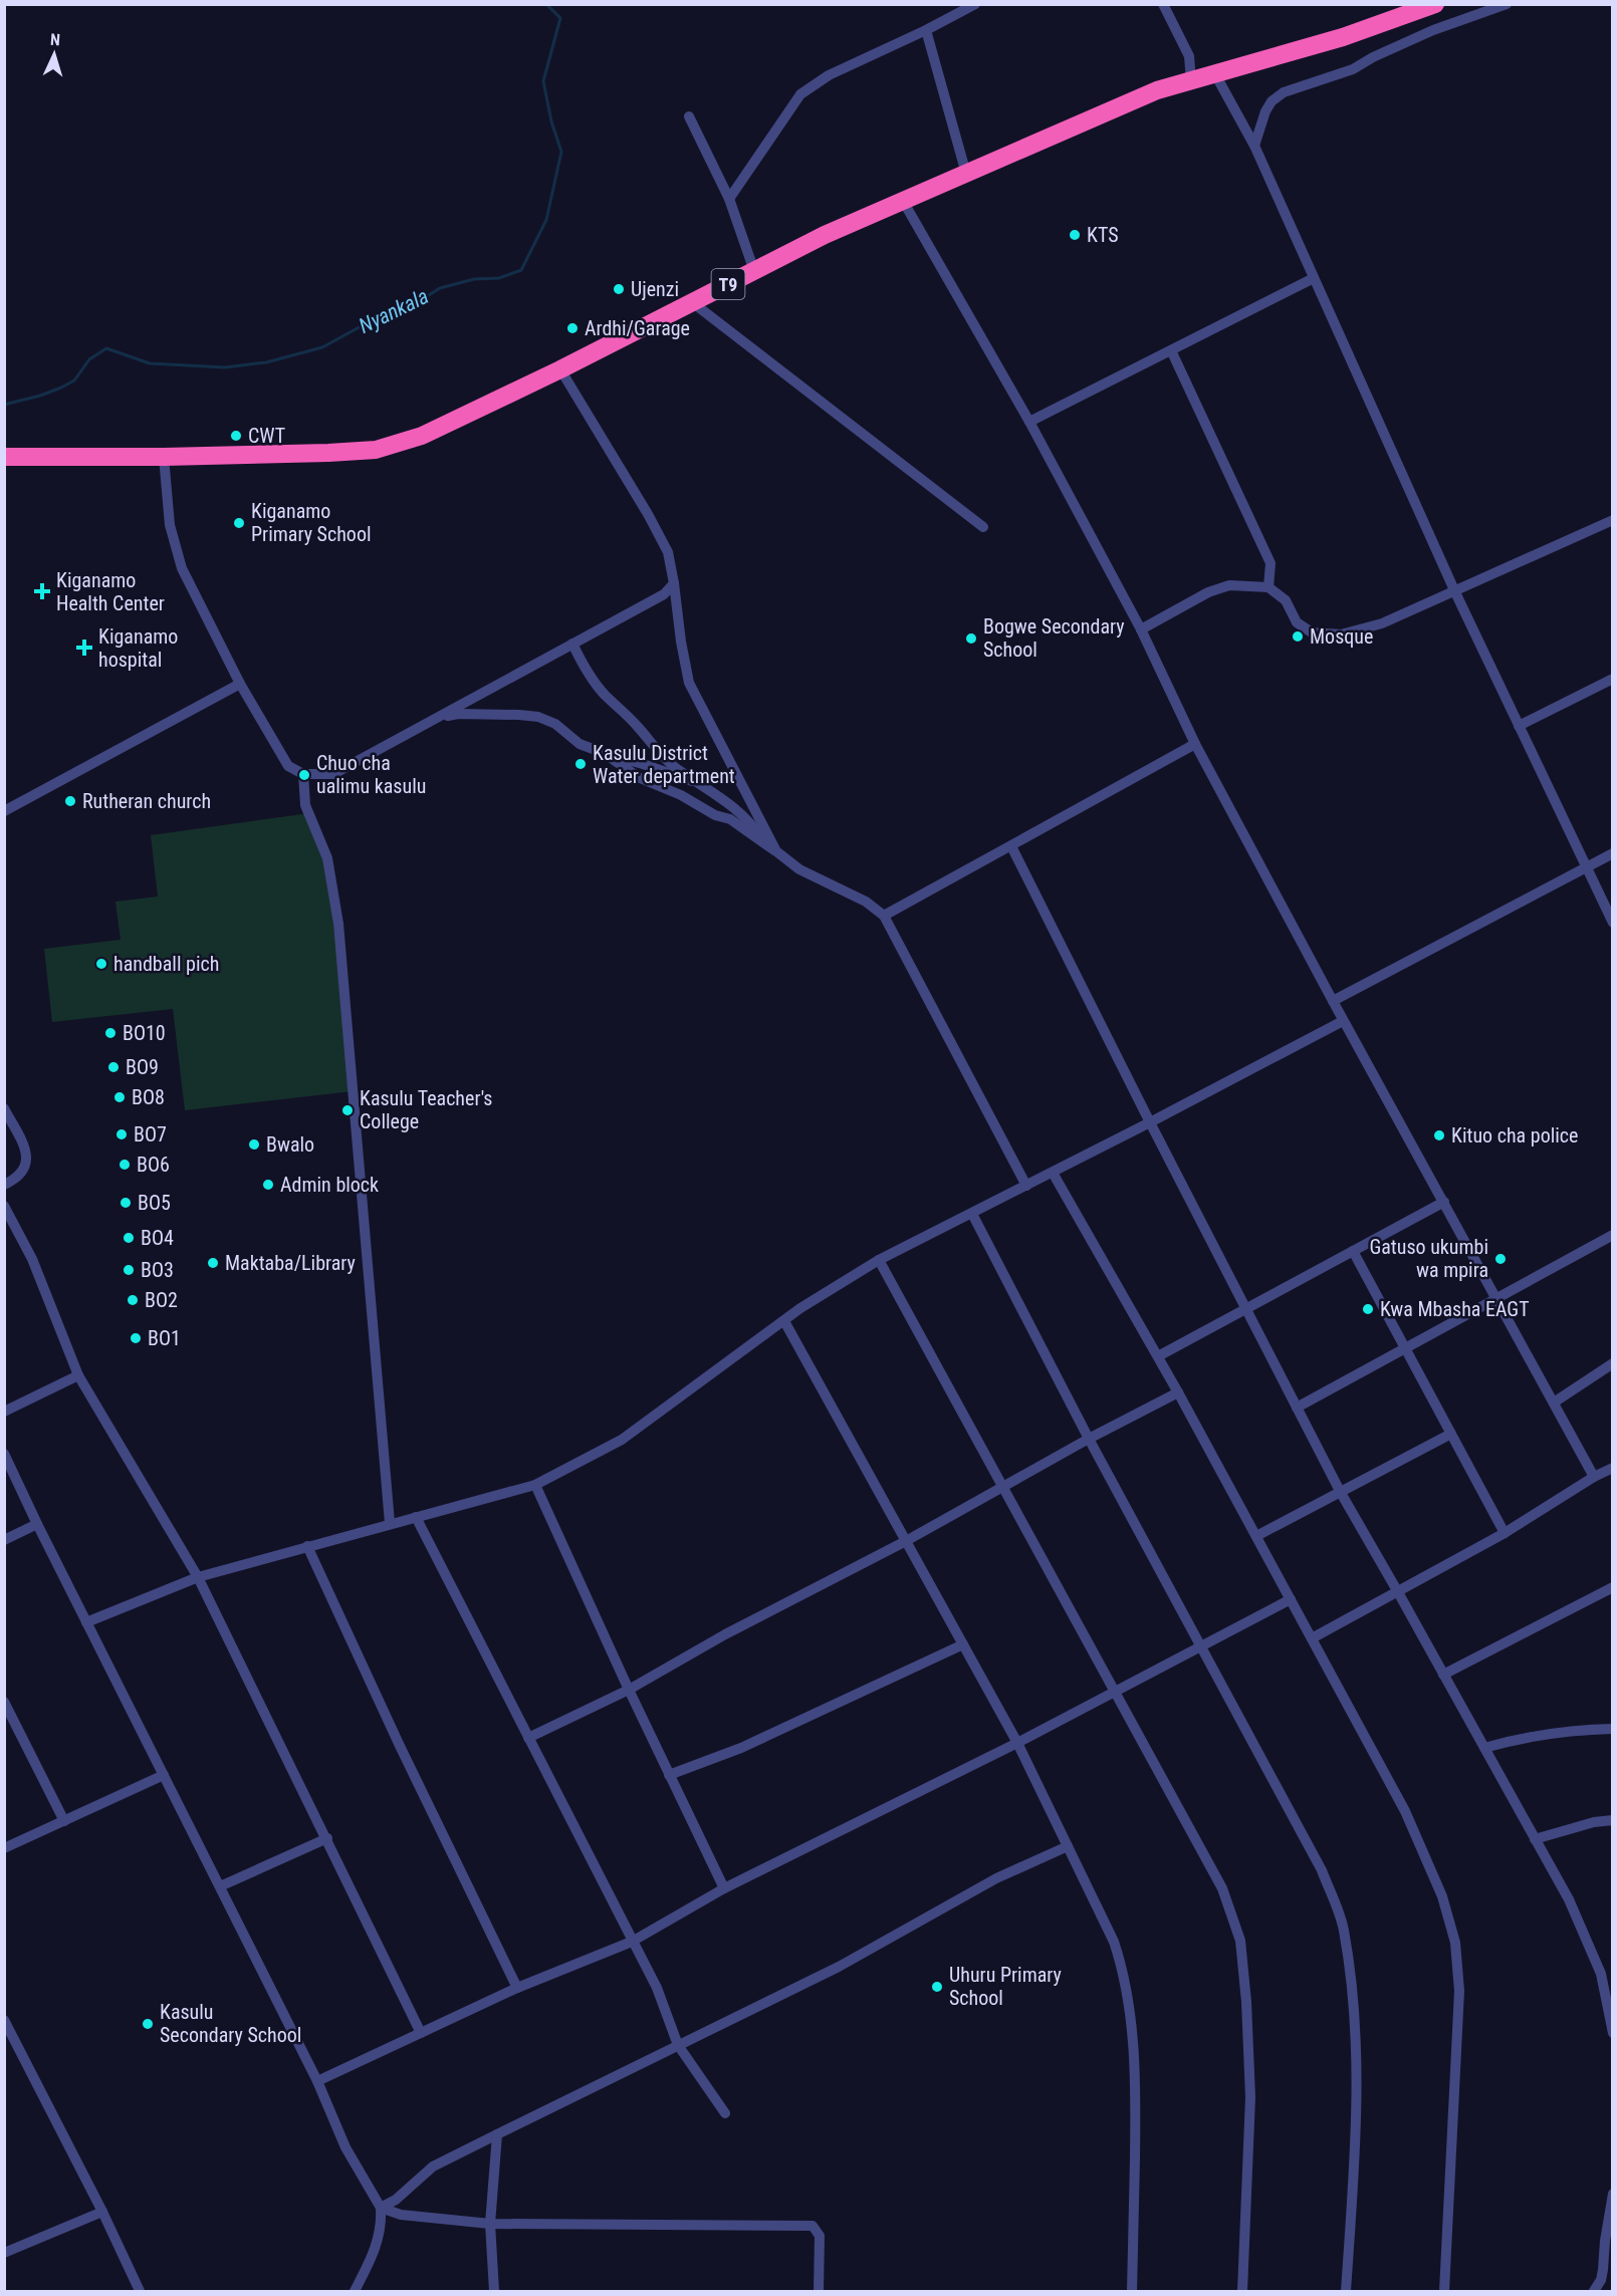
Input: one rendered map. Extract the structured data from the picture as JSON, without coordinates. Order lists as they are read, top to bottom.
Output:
{
  "streets": {
    "highway": ["T9"]
  },
  "water": ["Nyankala"],
  "places": {
    "other": [
      "KTS",
      "Ujenzi",
      "Ardhi/Garage",
      "CWT",
      "Kiganamo Primary School",
      "Mosque",
      "Bogwe Secondary School",
      "Kasulu District Water department",
      "Chuo cha ualimu kasulu",
      "Rutheran church",
      "handball pich",
      "BO10",
      "BO9",
      "BO8",
      "Kasulu Teacher's College",
      "BO7",
      "Kituo cha police",
      "Bwalo",
      "BO6",
      "Admin block",
      "BO5",
      "BO4",
      "Gatuso ukumbi wa mpira",
      "Maktaba/Library",
      "BO3",
      "BO2",
      "Kwa Mbasha EAGT",
      "BO1",
      "Uhuru Primary School",
      "Kasulu Secondary School"
    ],
    "health": ["Kiganamo Health Center", "Kiganamo hospital"]
  },
  "north": "top"
}
